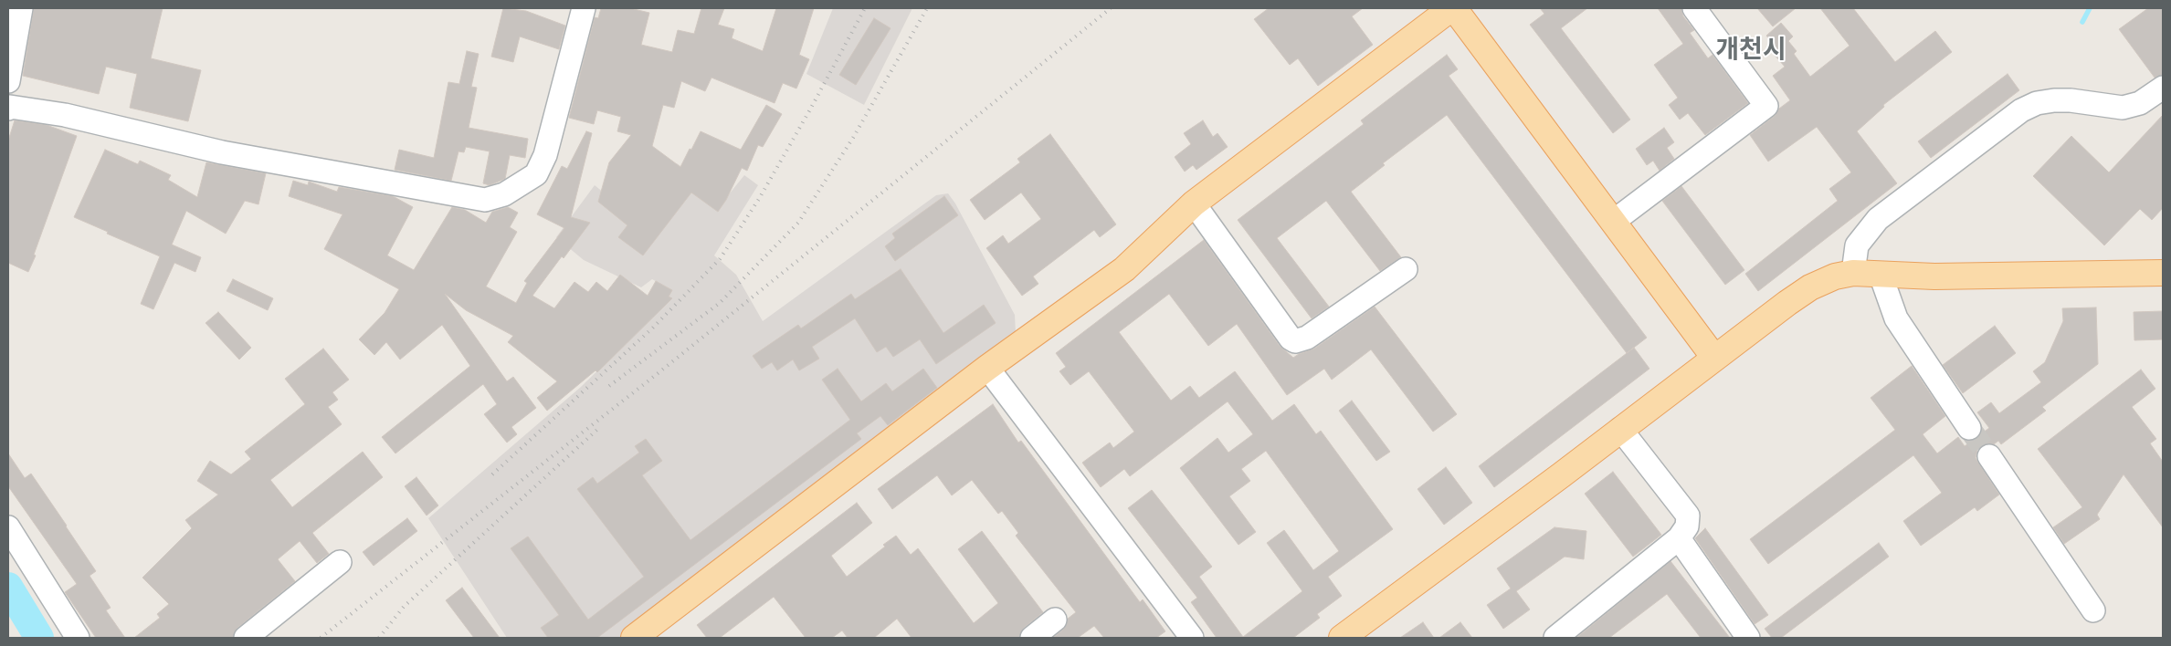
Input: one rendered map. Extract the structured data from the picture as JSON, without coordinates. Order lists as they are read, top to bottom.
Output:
{
  "districts": ["개천시"]
}
